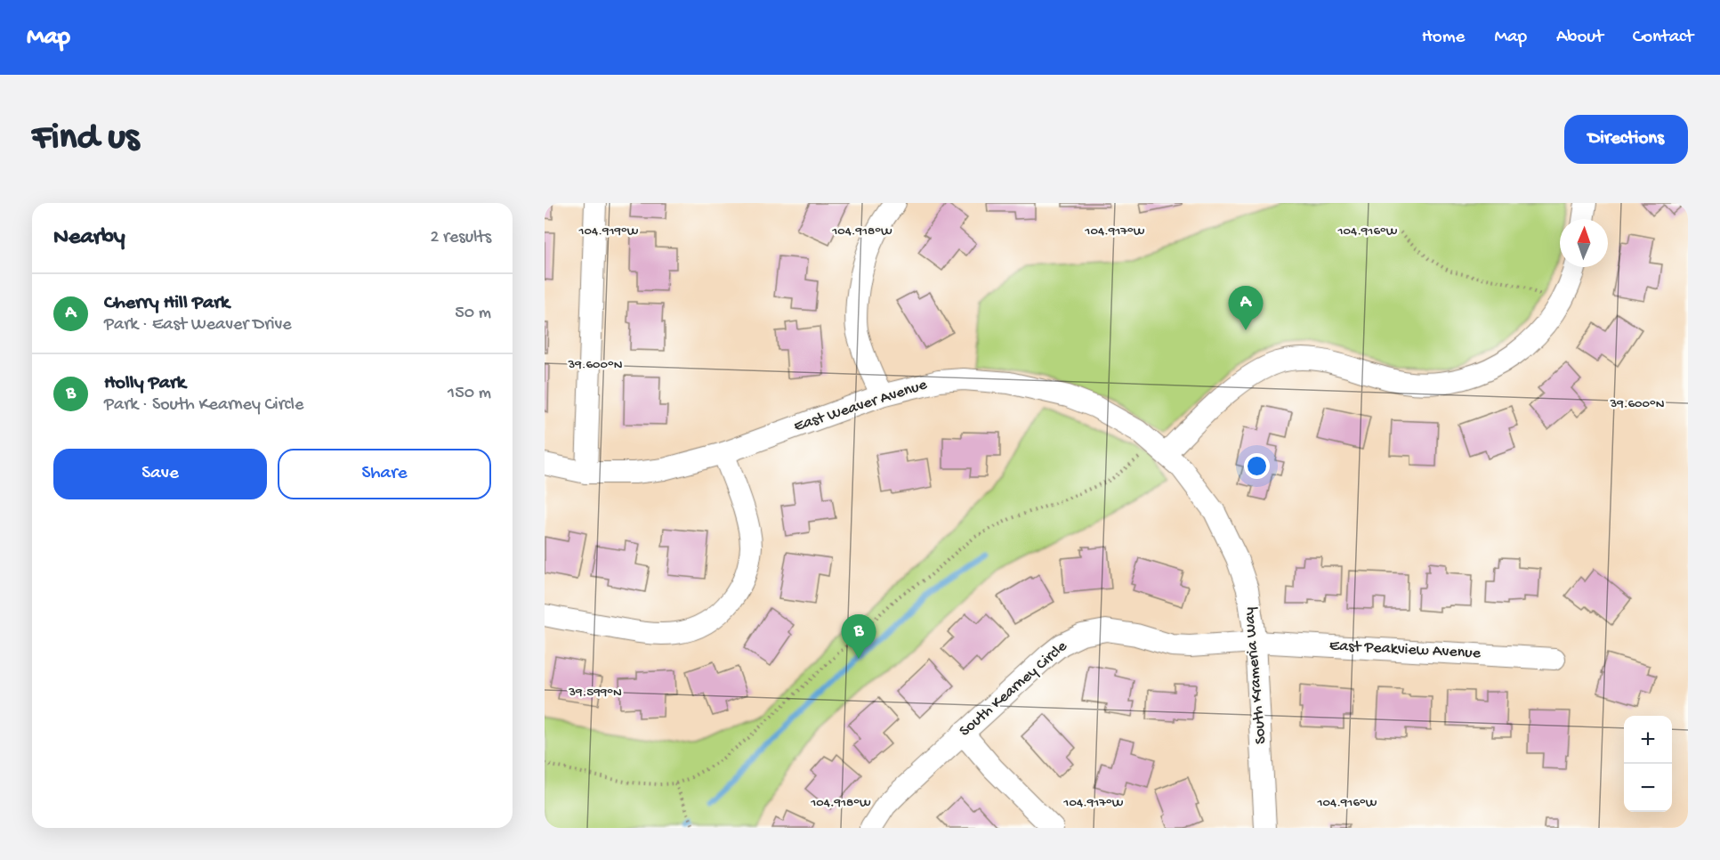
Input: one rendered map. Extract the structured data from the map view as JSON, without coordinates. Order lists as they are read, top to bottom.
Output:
{
  "streets": {
    "street": [
      "East Weaver Avenue",
      "East Peakview Avenue",
      "South Krameria Way",
      "South Kearney Circle"
    ]
  },
  "crossings": [
    ["East Weaver Avenue", "South Krameria Way"],
    ["East Peakview Avenue", "South Krameria Way"],
    ["East Peakview Avenue", "South Kearney Circle"],
    ["South Krameria Way", "South Kearney Circle"]
  ],
  "north": "top",
  "page": {
    "header": "Map",
    "nav": [
      "Home",
      "Map",
      "About",
      "Contact"
    ],
    "buttons": [
      "Directions",
      ["Save", "Share"]
    ],
    "title": "Find us",
    "heading": ["Nearby", "2 results"],
    "list": [
      {
        "mark": "A",
        "name": "Cherry Hill Park",
        "note": "Park · East Weaver Drive",
        "value": "50 m"
      },
      {
        "mark": "B",
        "name": "Holly Park",
        "note": "Park · South Kearney Circle",
        "value": "150 m"
      }
    ],
    "pins": ["A", "B"],
    "map_buttons": ["+", "−"]
  },
  "coordinates": [
    "104.919°W",
    "104.918°W",
    "104.917°W",
    "104.916°W",
    "39.600°N",
    "39.599°N"
  ]
}
